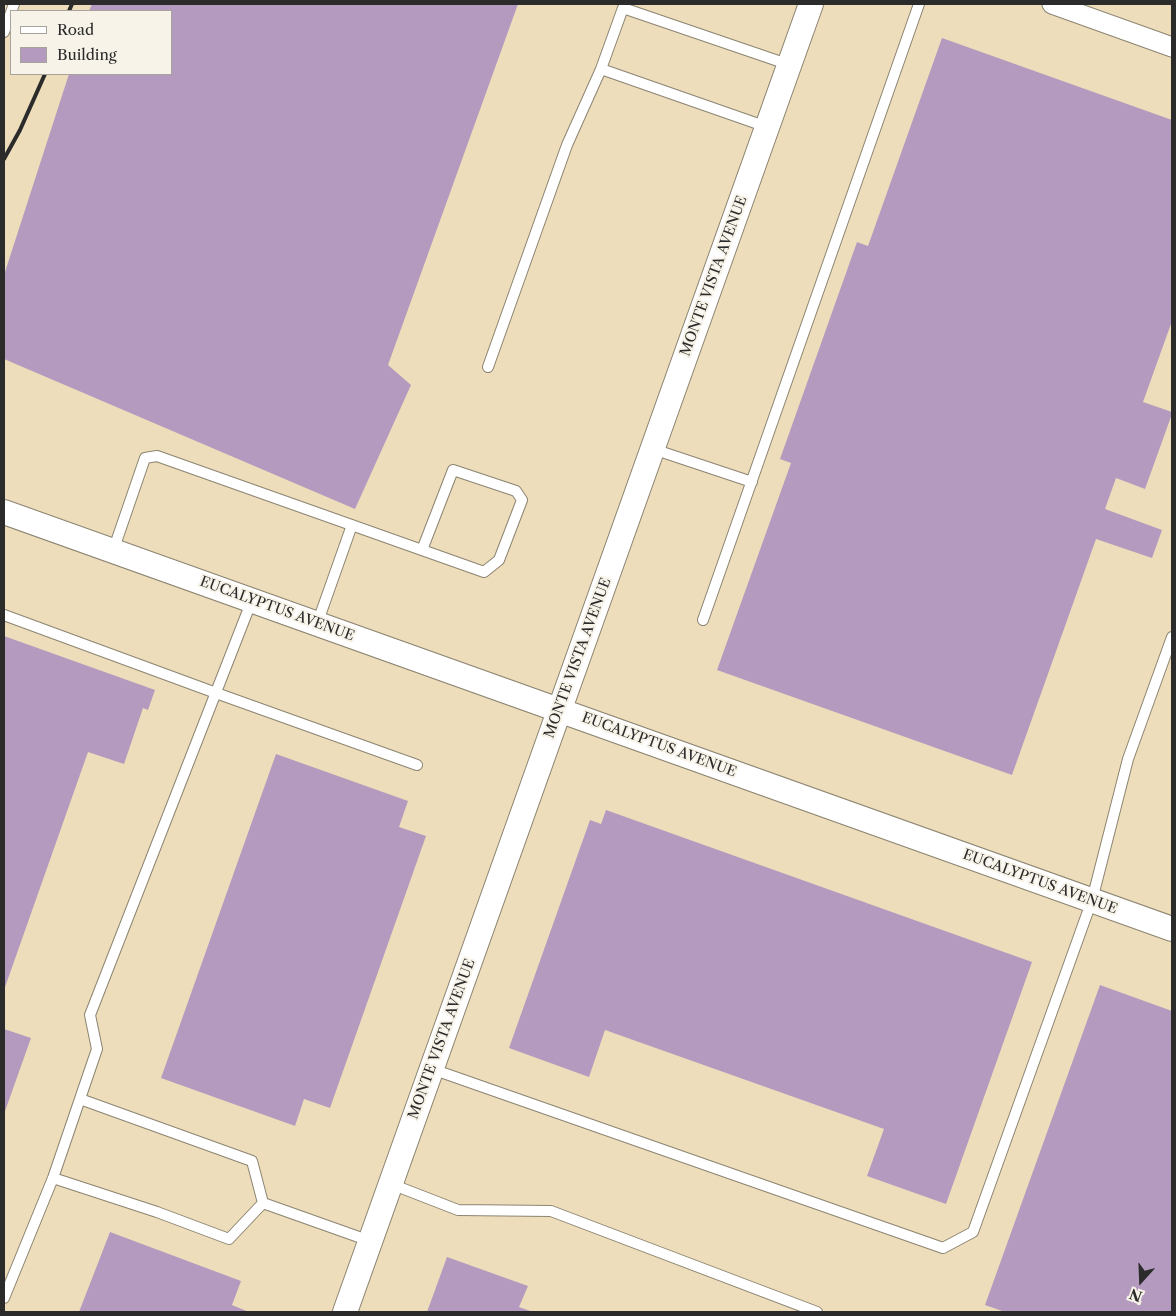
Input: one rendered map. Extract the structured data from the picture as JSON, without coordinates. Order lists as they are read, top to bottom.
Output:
{
  "streets": {
    "street": ["MONTE VISTA AVENUE", "EUCALYPTUS AVENUE"]
  },
  "crossings": [
    ["MONTE VISTA AVENUE", "EUCALYPTUS AVENUE"]
  ],
  "legend": ["Road", "Building"],
  "north": "bottom"
}
